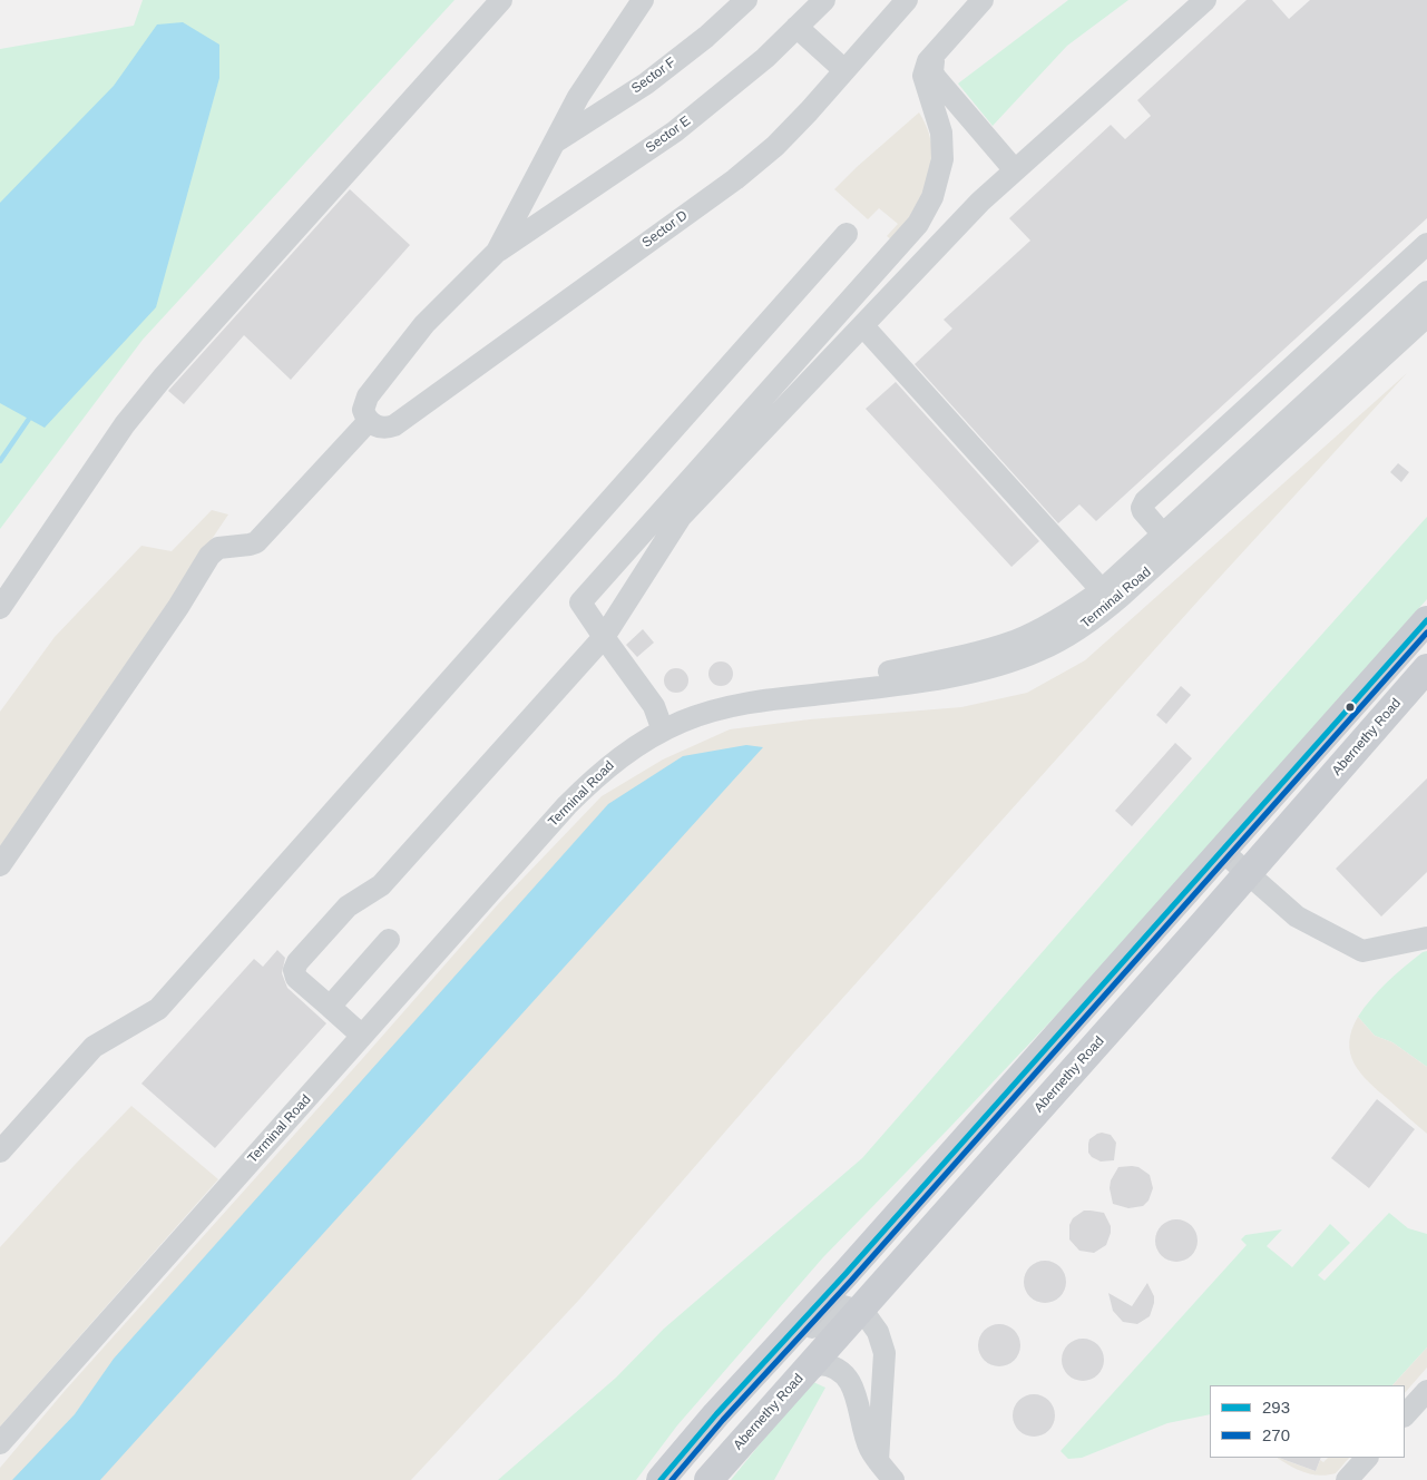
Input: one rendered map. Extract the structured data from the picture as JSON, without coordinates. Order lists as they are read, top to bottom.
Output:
{
  "streets": {
    "main road": ["Abernethy Road"],
    "street": [
      "Sector F",
      "Sector E",
      "Sector D",
      "Terminal Road"
    ]
  },
  "lines": ["transit line 293", "transit line 270"],
  "legend": ["293", "270"]
}
